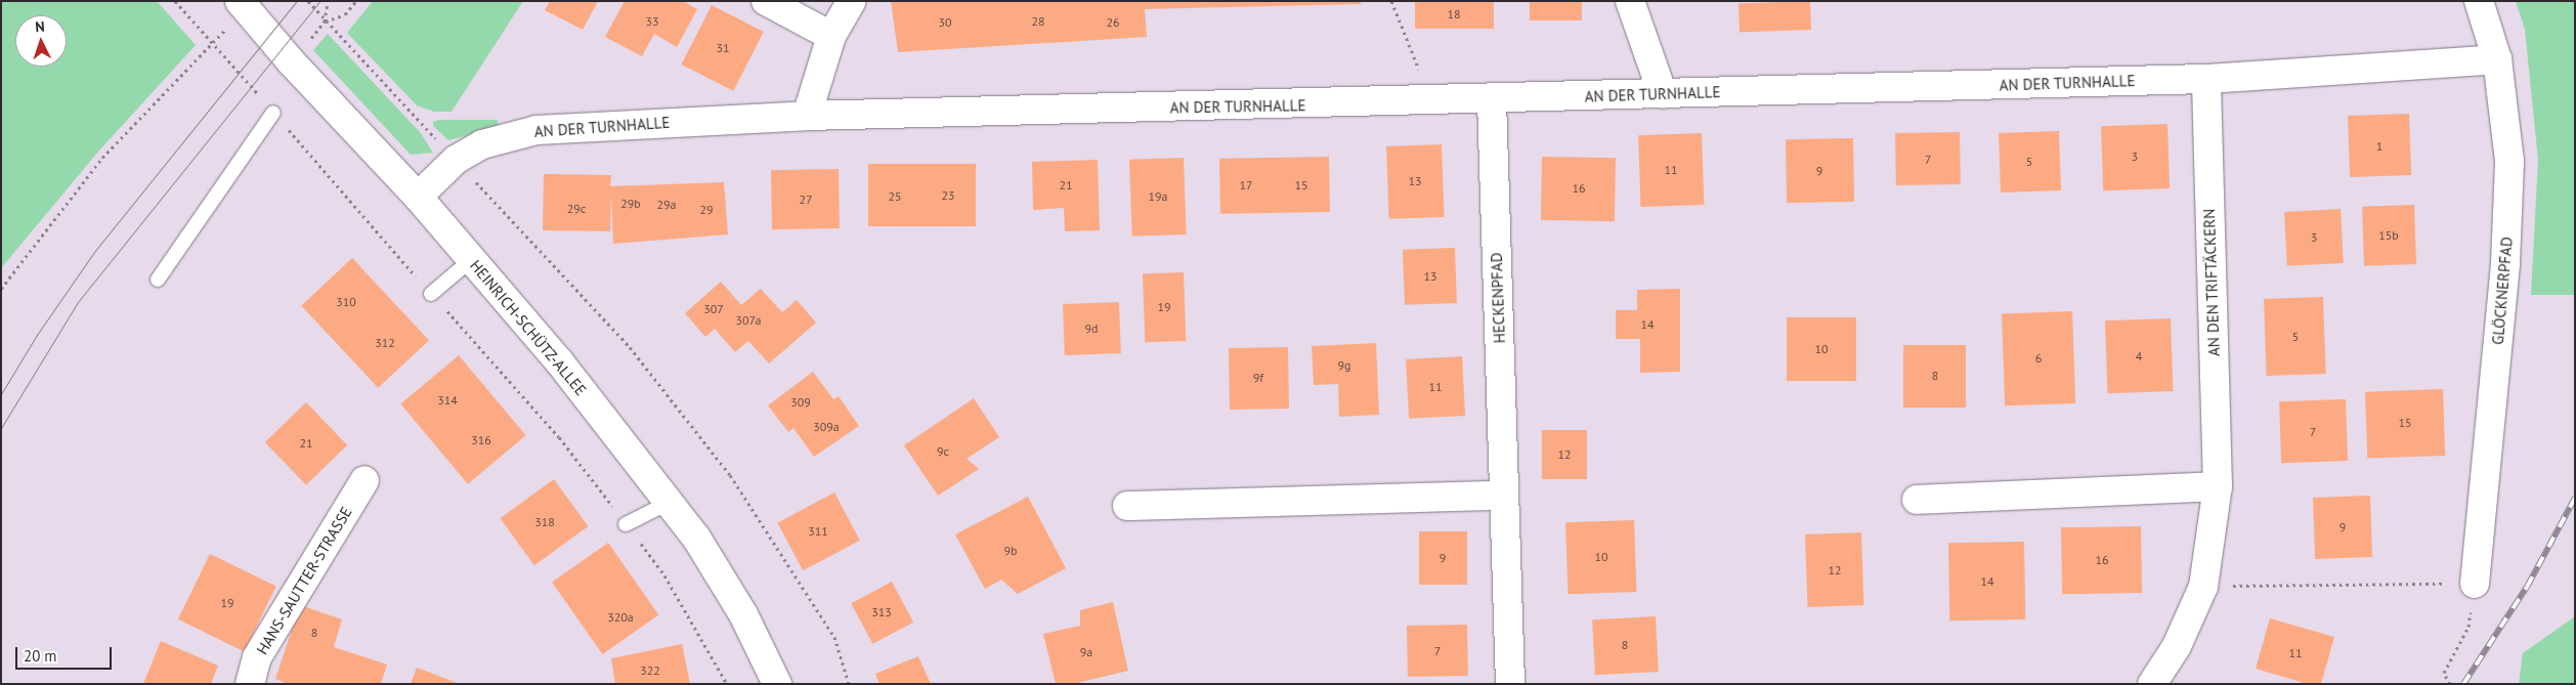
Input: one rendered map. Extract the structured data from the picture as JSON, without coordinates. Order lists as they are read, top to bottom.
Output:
{
  "streets": {
    "street": [
      "AN DER TURNHALLE",
      "AN DEN TRIFTÄCKERN",
      "GLÖCKNERPFAD",
      "HECKENPFAD",
      "HEINRICH-SCHÜTZ-ALLEE",
      "HANS-SAUTTER-STRASSE"
    ]
  },
  "crossings": [
    ["AN DER TURNHALLE", "AN DEN TRIFTÄCKERN"],
    ["AN DER TURNHALLE", "GLÖCKNERPFAD"],
    ["AN DER TURNHALLE", "HECKENPFAD"],
    ["AN DER TURNHALLE", "HEINRICH-SCHÜTZ-ALLEE"]
  ],
  "house_numbers": [
    "18",
    "33",
    "28",
    "30",
    "26",
    "31",
    "1",
    "3",
    "7",
    "5",
    "11",
    "9",
    "13",
    "21",
    "17",
    "15",
    "16",
    "23",
    "25",
    "19a",
    "27",
    "29b",
    "29a",
    "29c",
    "29",
    "15b",
    "3",
    "13",
    "310",
    "19",
    "307",
    "307a",
    "14",
    "9d",
    "5",
    "312",
    "10",
    "4",
    "6",
    "9g",
    "8",
    "9f",
    "11",
    "314",
    "309",
    "15",
    "309a",
    "7",
    "316",
    "21",
    "9c",
    "12",
    "318",
    "9",
    "311",
    "9b",
    "10",
    "9",
    "16",
    "12",
    "14",
    "19",
    "313",
    "320a",
    "8",
    "8",
    "7",
    "9a",
    "11",
    "322"
  ],
  "scale_bar": "20 m",
  "north": "top"
}
